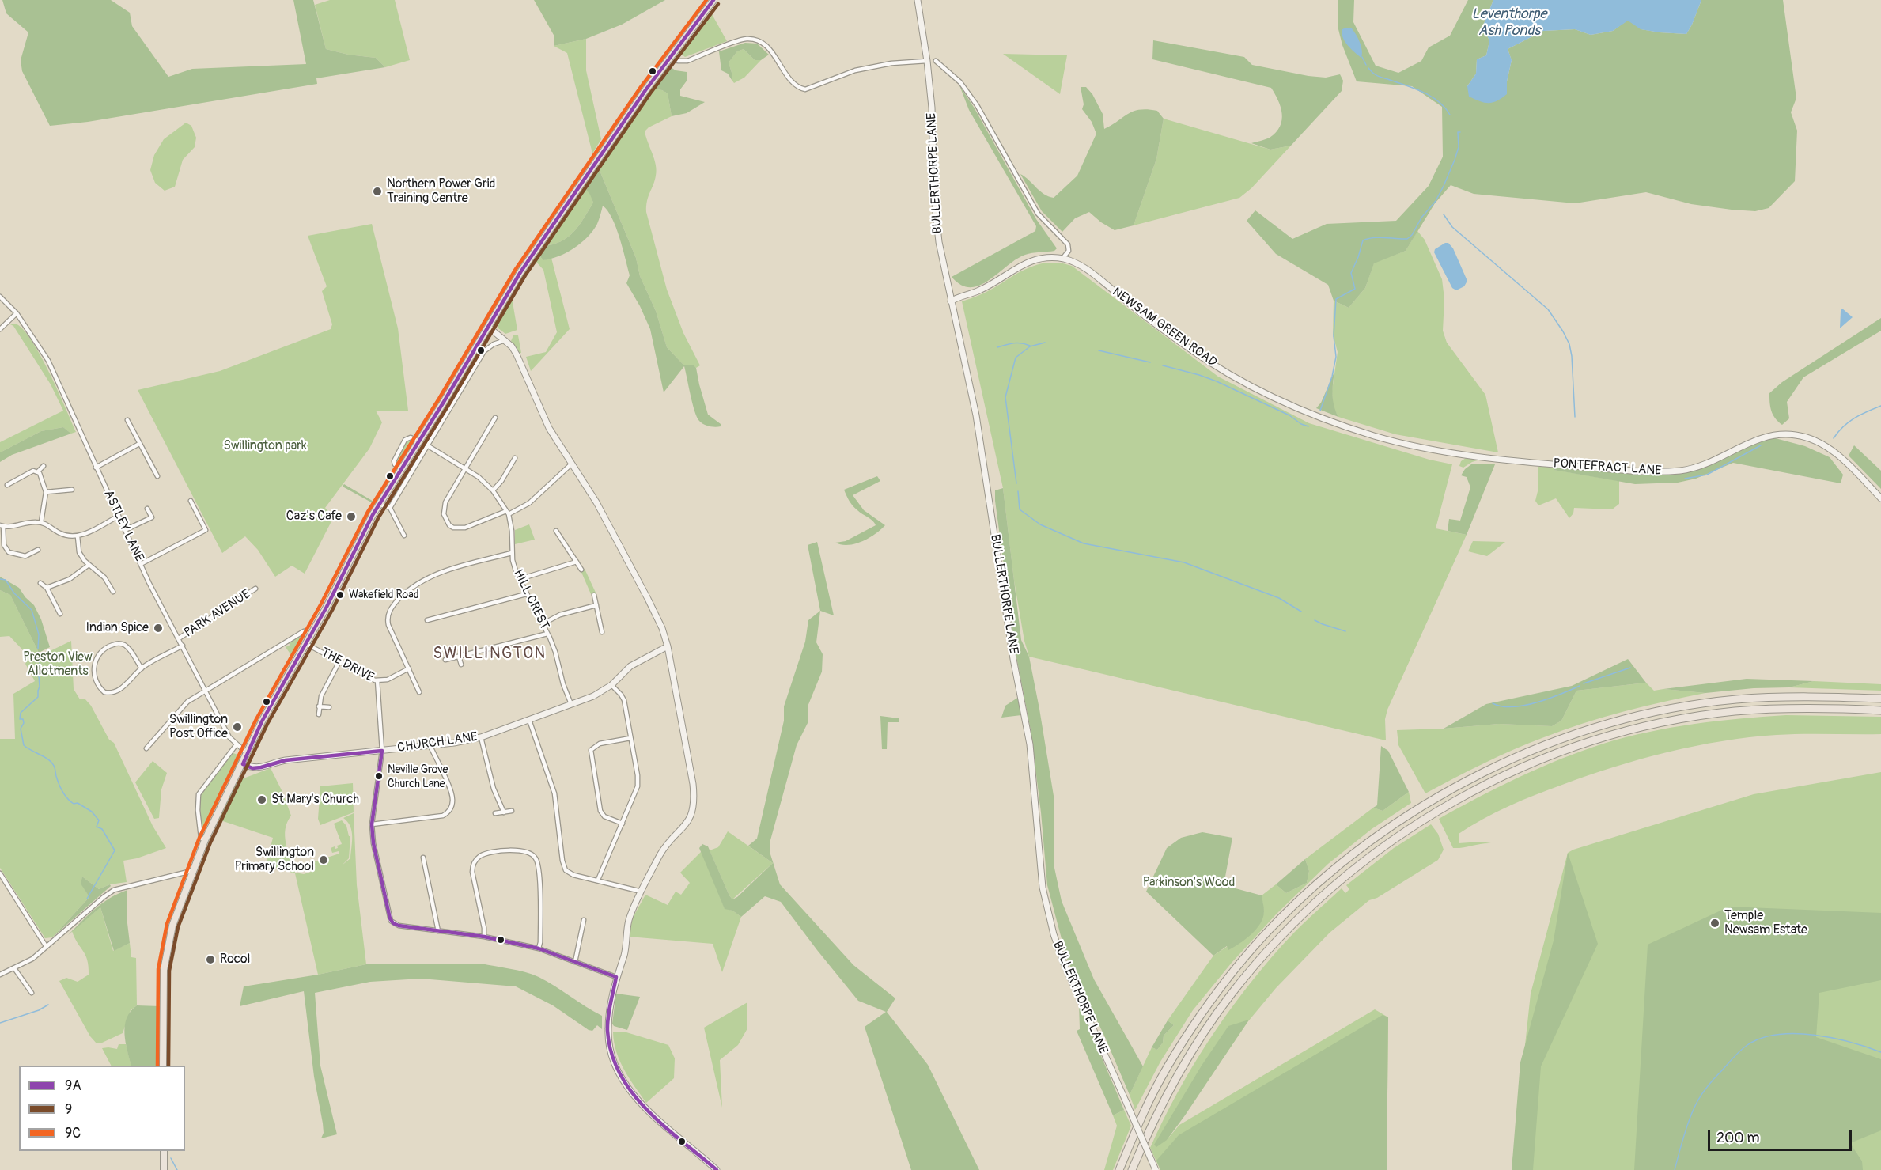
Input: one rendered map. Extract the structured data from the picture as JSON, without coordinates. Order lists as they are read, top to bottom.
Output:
{
  "streets": {
    "street": [
      "BULLERTHORPE LANE",
      "NEWSAM GREEN ROAD",
      "PONTEFRACT LANE",
      "ASTLEY LANE",
      "HILL CREST",
      "PARK AVENUE",
      "THE DRIVE",
      "CHURCH LANE"
    ]
  },
  "crossings": [
    ["NEWSAM GREEN ROAD", "PONTEFRACT LANE"],
    ["ASTLEY LANE", "PARK AVENUE"],
    ["HILL CREST", "CHURCH LANE"],
    ["THE DRIVE", "CHURCH LANE"]
  ],
  "districts": ["SWILLINGTON"],
  "water": ["Leventhorpe Ash Ponds"],
  "parks": ["Swillington park", "Preston View Allotments", "Parkinson's Wood"],
  "places": [
    "Northern Power Grid Training Centre",
    "Caz's Cafe",
    "Wakefield Road",
    "Indian Spice",
    "Swillington Post Office",
    "Neville Grove Church Lane",
    "St Mary's Church",
    "Swillington Primary School",
    "Temple Newsam Estate",
    "Rocol"
  ],
  "lines": ["transit line 9A", "transit line 9C", "transit line 9"],
  "legend": ["9A", "9", "9C"],
  "scale_bar": "200 m"
}
